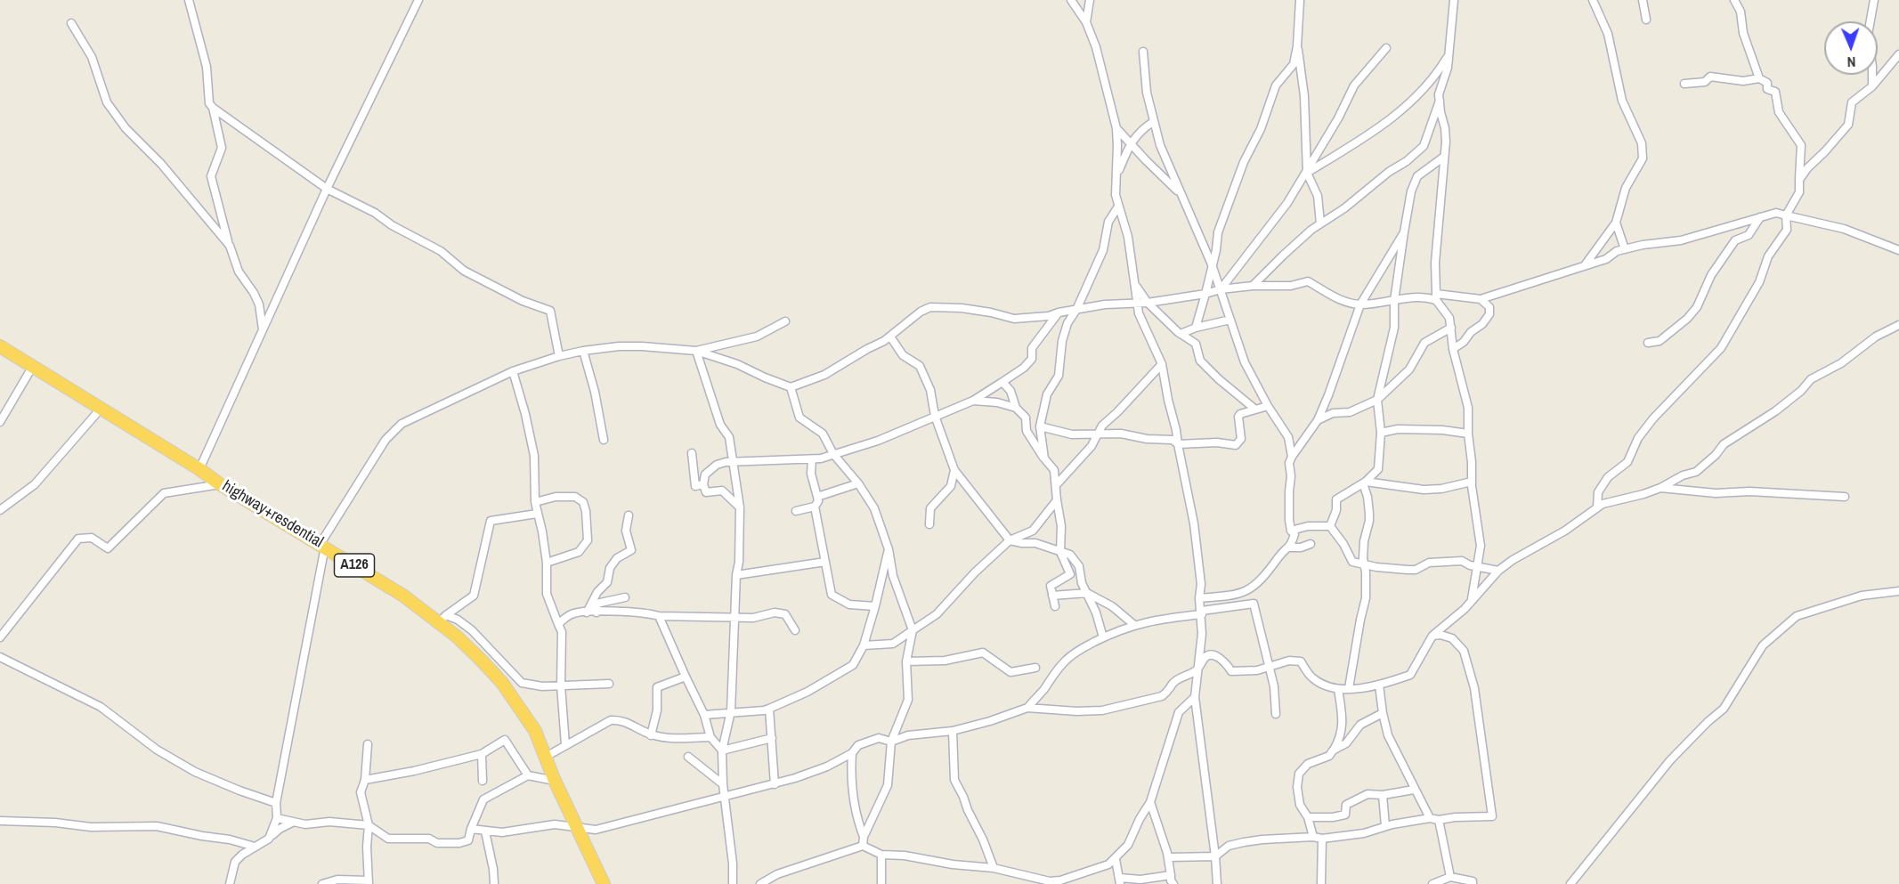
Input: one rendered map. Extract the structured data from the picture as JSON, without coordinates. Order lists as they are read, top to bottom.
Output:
{
  "streets": {
    "highway": ["highway+resdential", "A126"]
  },
  "north": "bottom"
}
